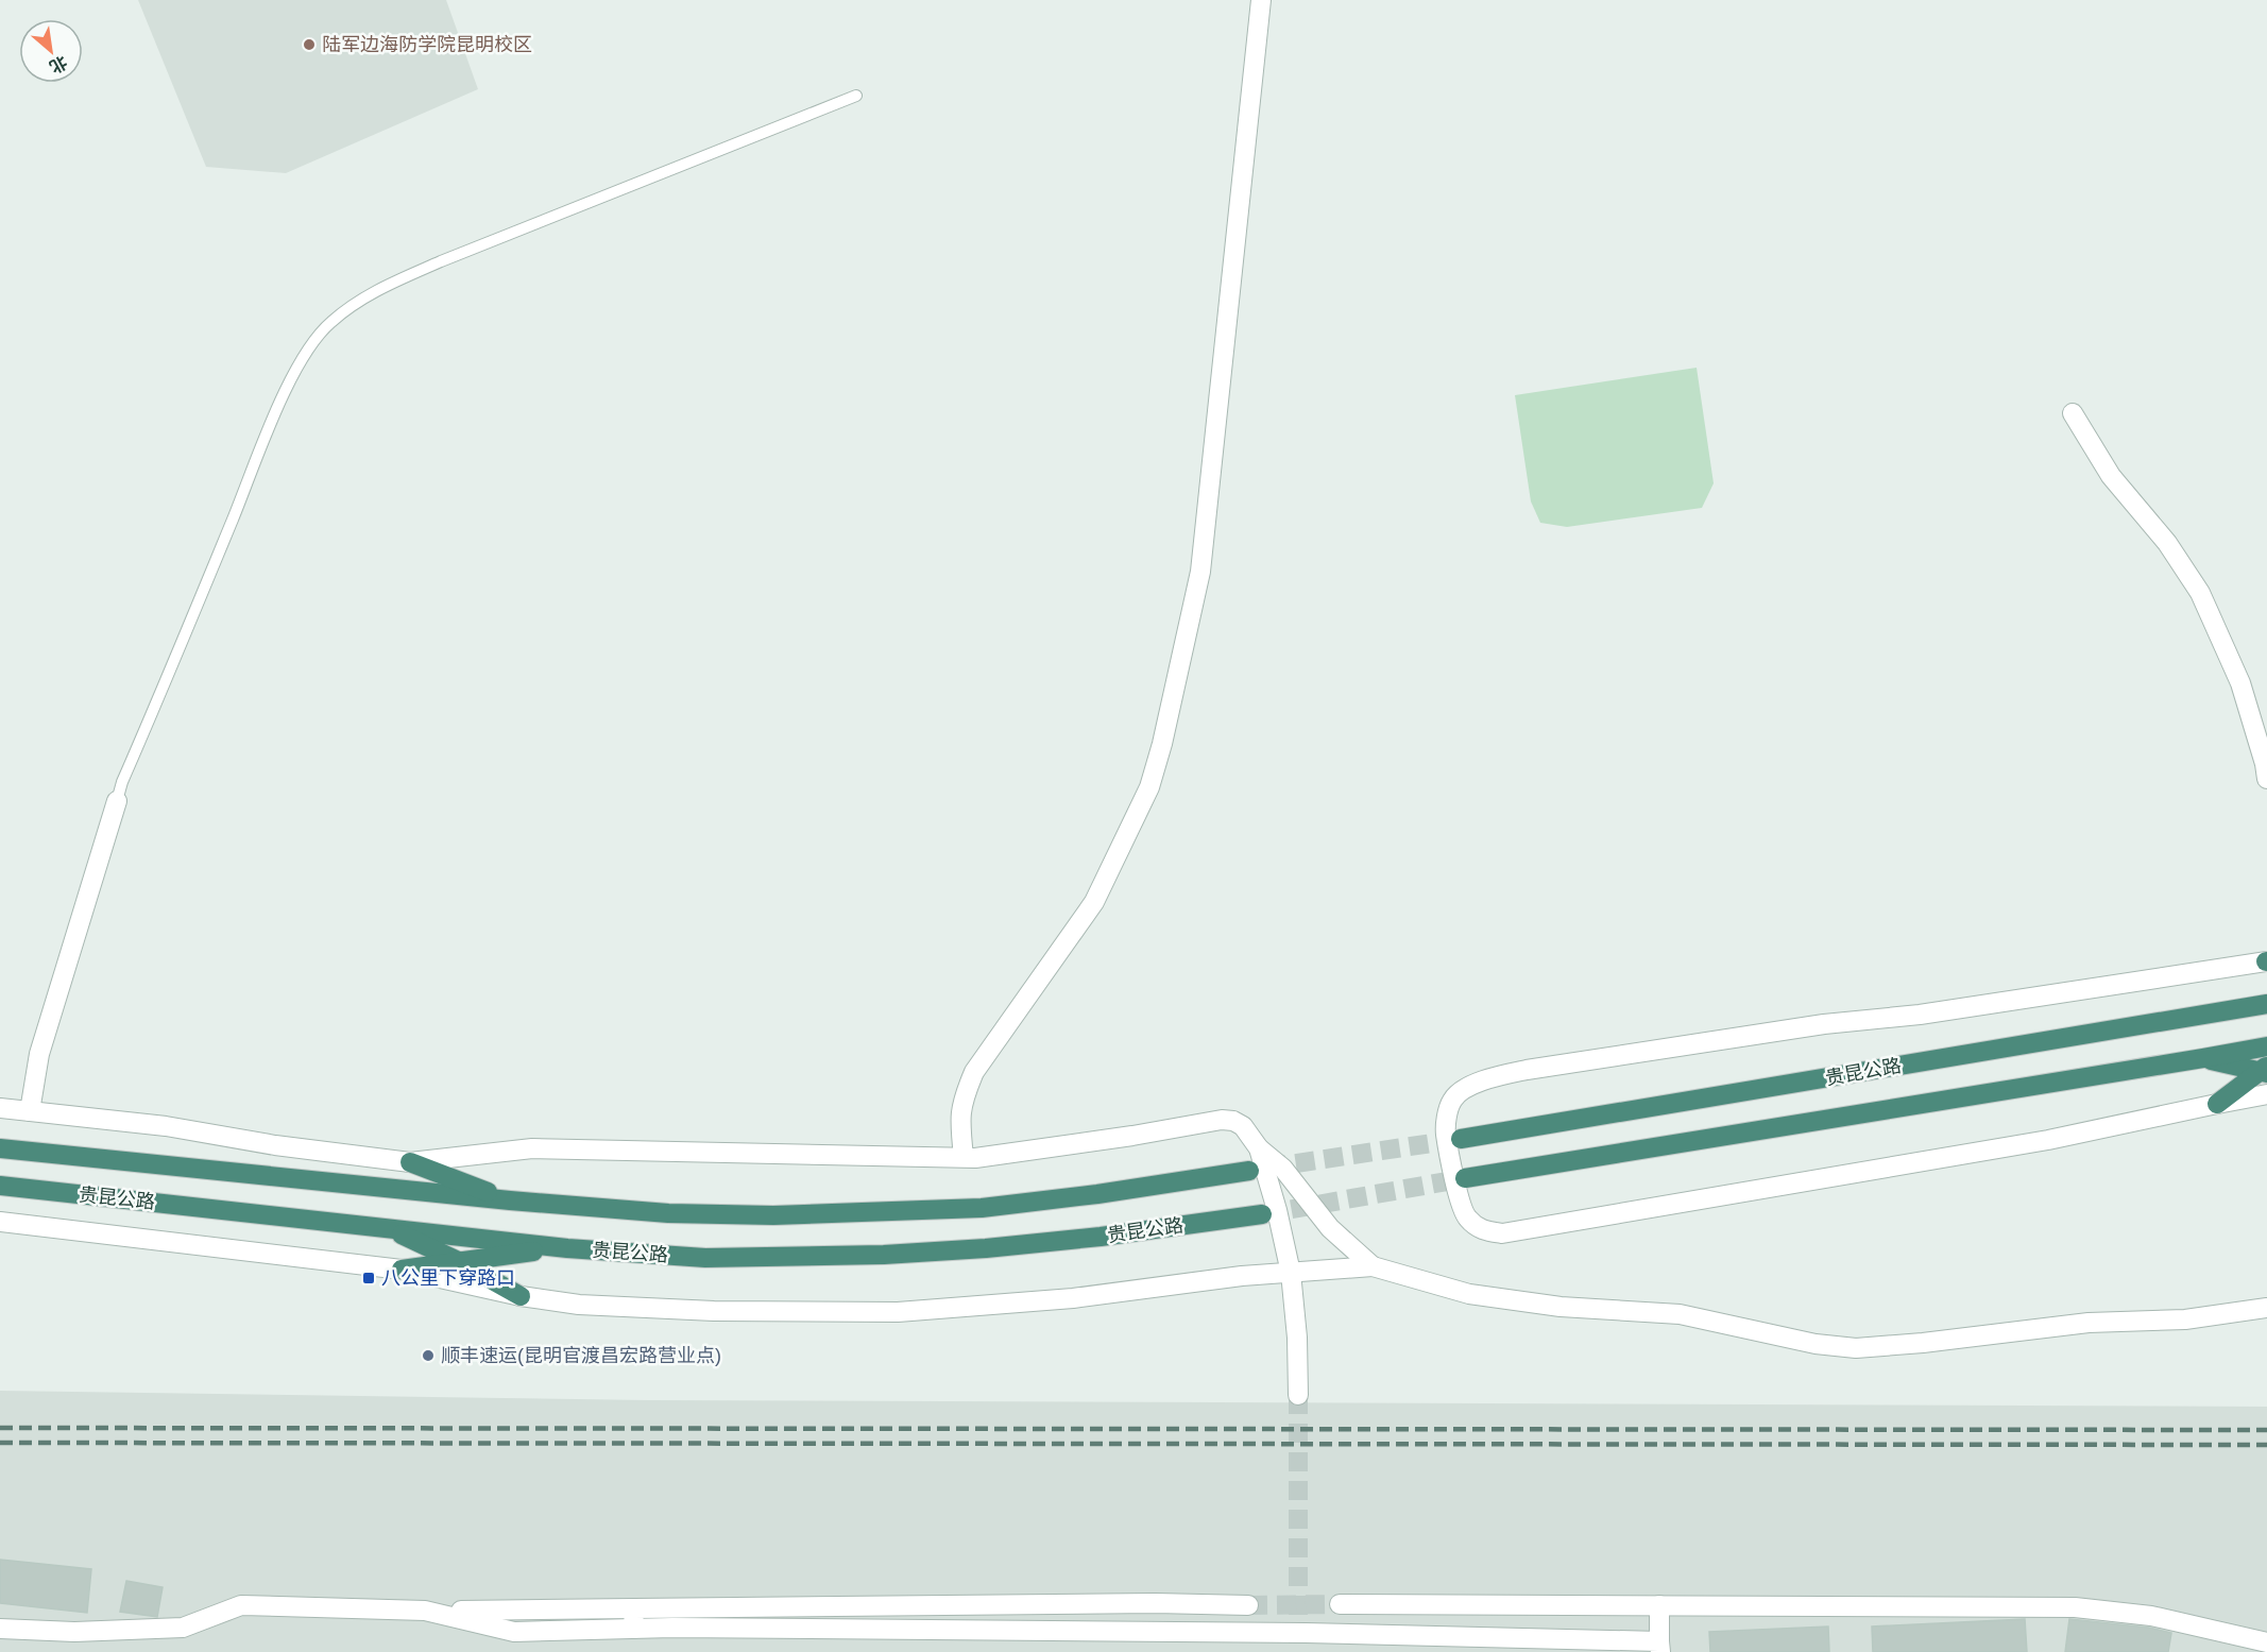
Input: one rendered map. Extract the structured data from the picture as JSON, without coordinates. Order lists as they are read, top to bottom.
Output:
{
  "streets": {
    "highway": ["贵昆公路"]
  },
  "places": {
    "other": ["陆军边海防学院昆明校区", "顺丰速运(昆明官渡昌宏路营业点)"],
    "transit": ["八公里下穿路口"]
  },
  "north": "bottom right"
}
